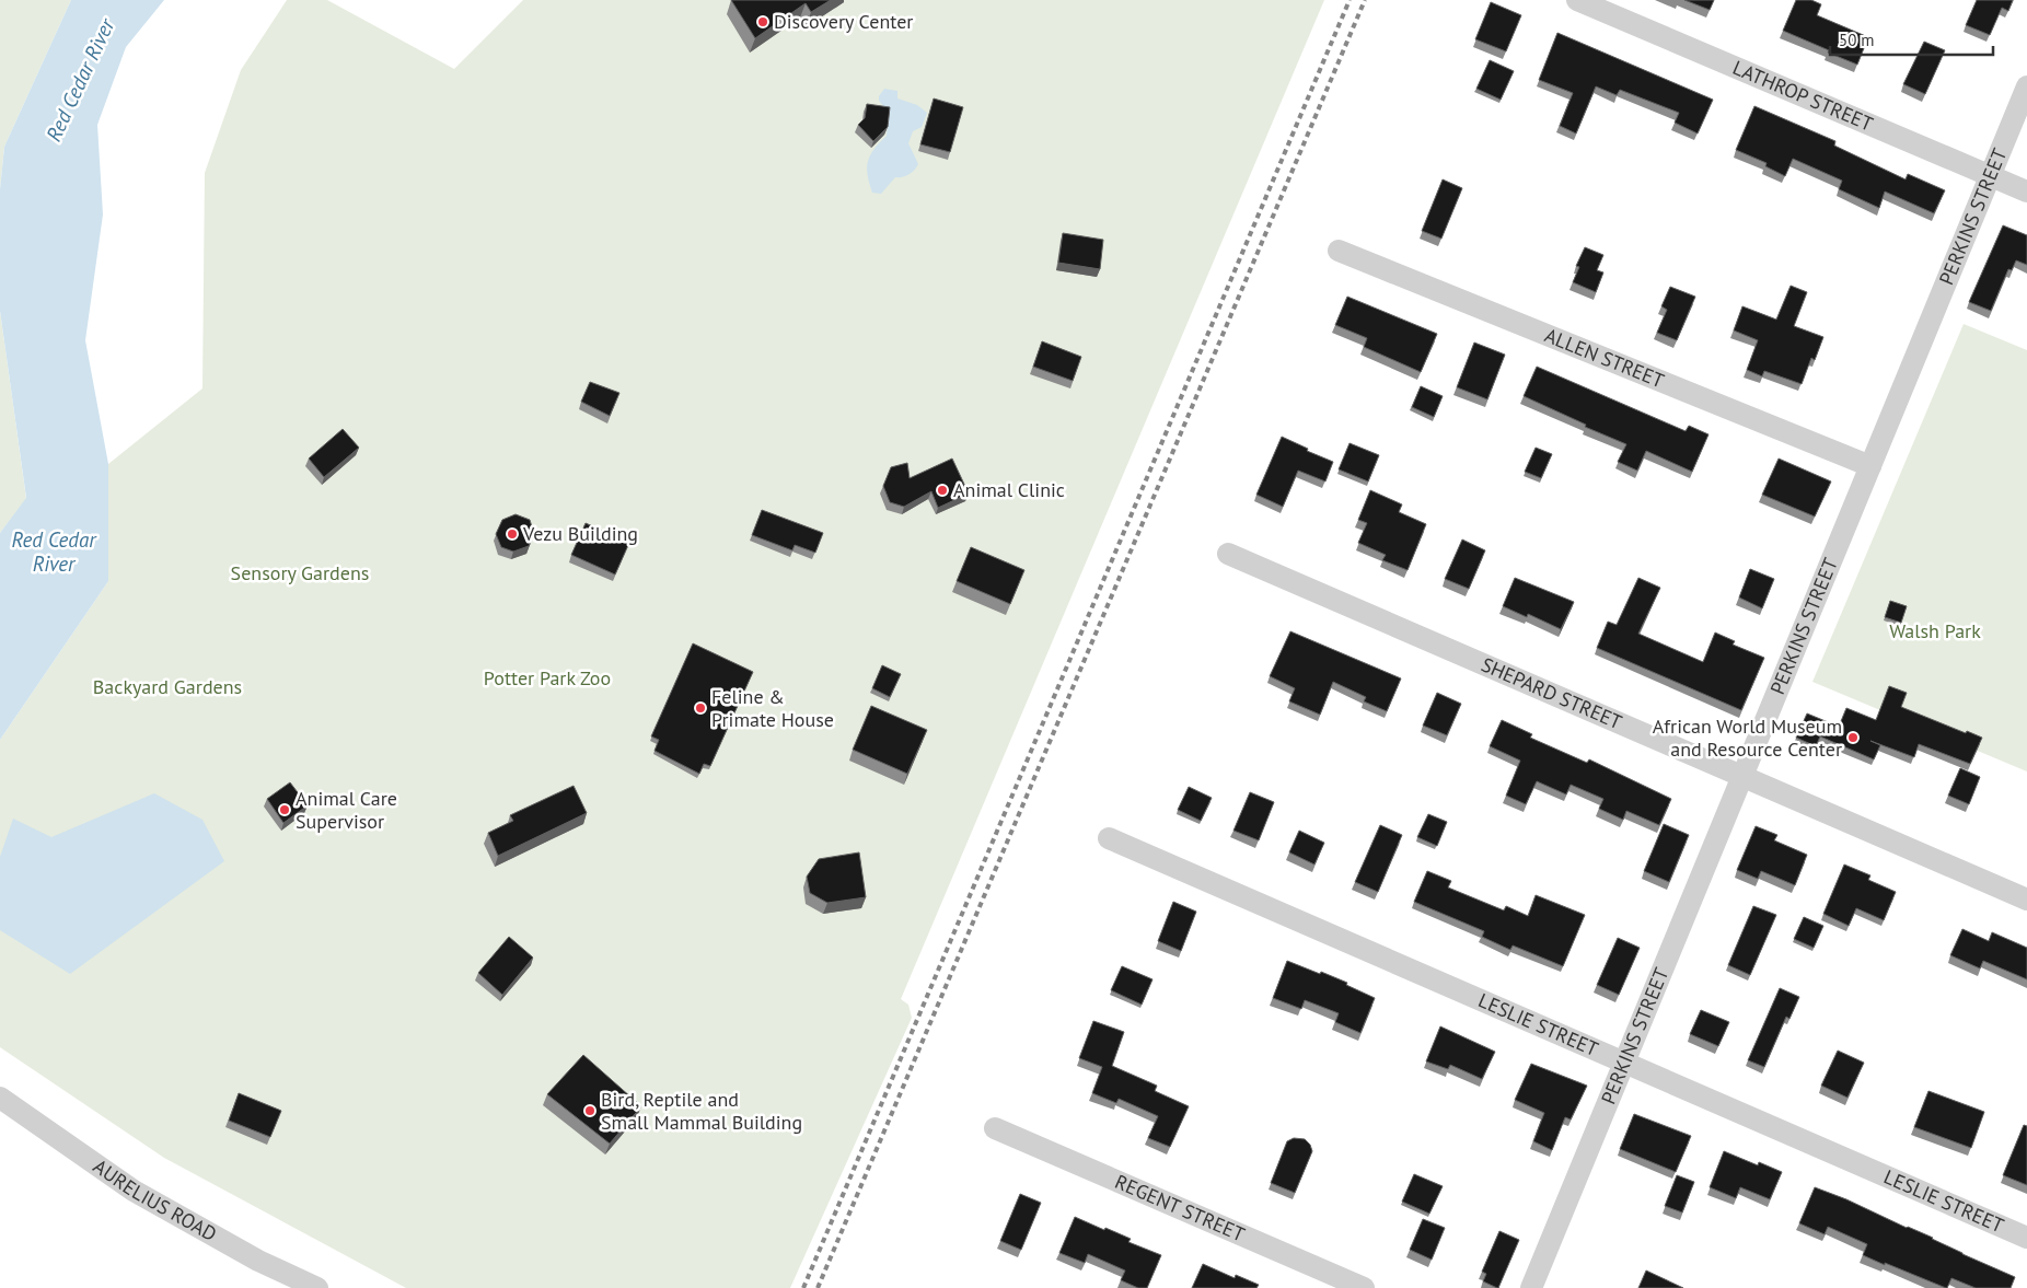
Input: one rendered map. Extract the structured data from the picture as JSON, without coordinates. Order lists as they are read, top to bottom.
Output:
{
  "streets": {
    "street": [
      "LATHROP STREET",
      "PERKINS STREET",
      "ALLEN STREET",
      "SHEPARD STREET",
      "LESLIE STREET",
      "AURELIUS ROAD",
      "REGENT STREET"
    ]
  },
  "crossings": [
    ["LATHROP STREET", "PERKINS STREET"],
    ["PERKINS STREET", "ALLEN STREET"],
    ["PERKINS STREET", "SHEPARD STREET"],
    ["PERKINS STREET", "LESLIE STREET"]
  ],
  "water": ["Red Cedar River"],
  "parks": [
    "Sensory Gardens",
    "Walsh Park",
    "Potter Park Zoo",
    "Backyard Gardens"
  ],
  "places": [
    "Discovery Center",
    "Animal Clinic",
    "Vezu Building",
    "Feline & Primate House",
    "African World Museum and Resource Center",
    "Animal Care Supervisor",
    "Bird, Reptile and Small Mammal Building"
  ],
  "scale_bar": "50 m"
}
